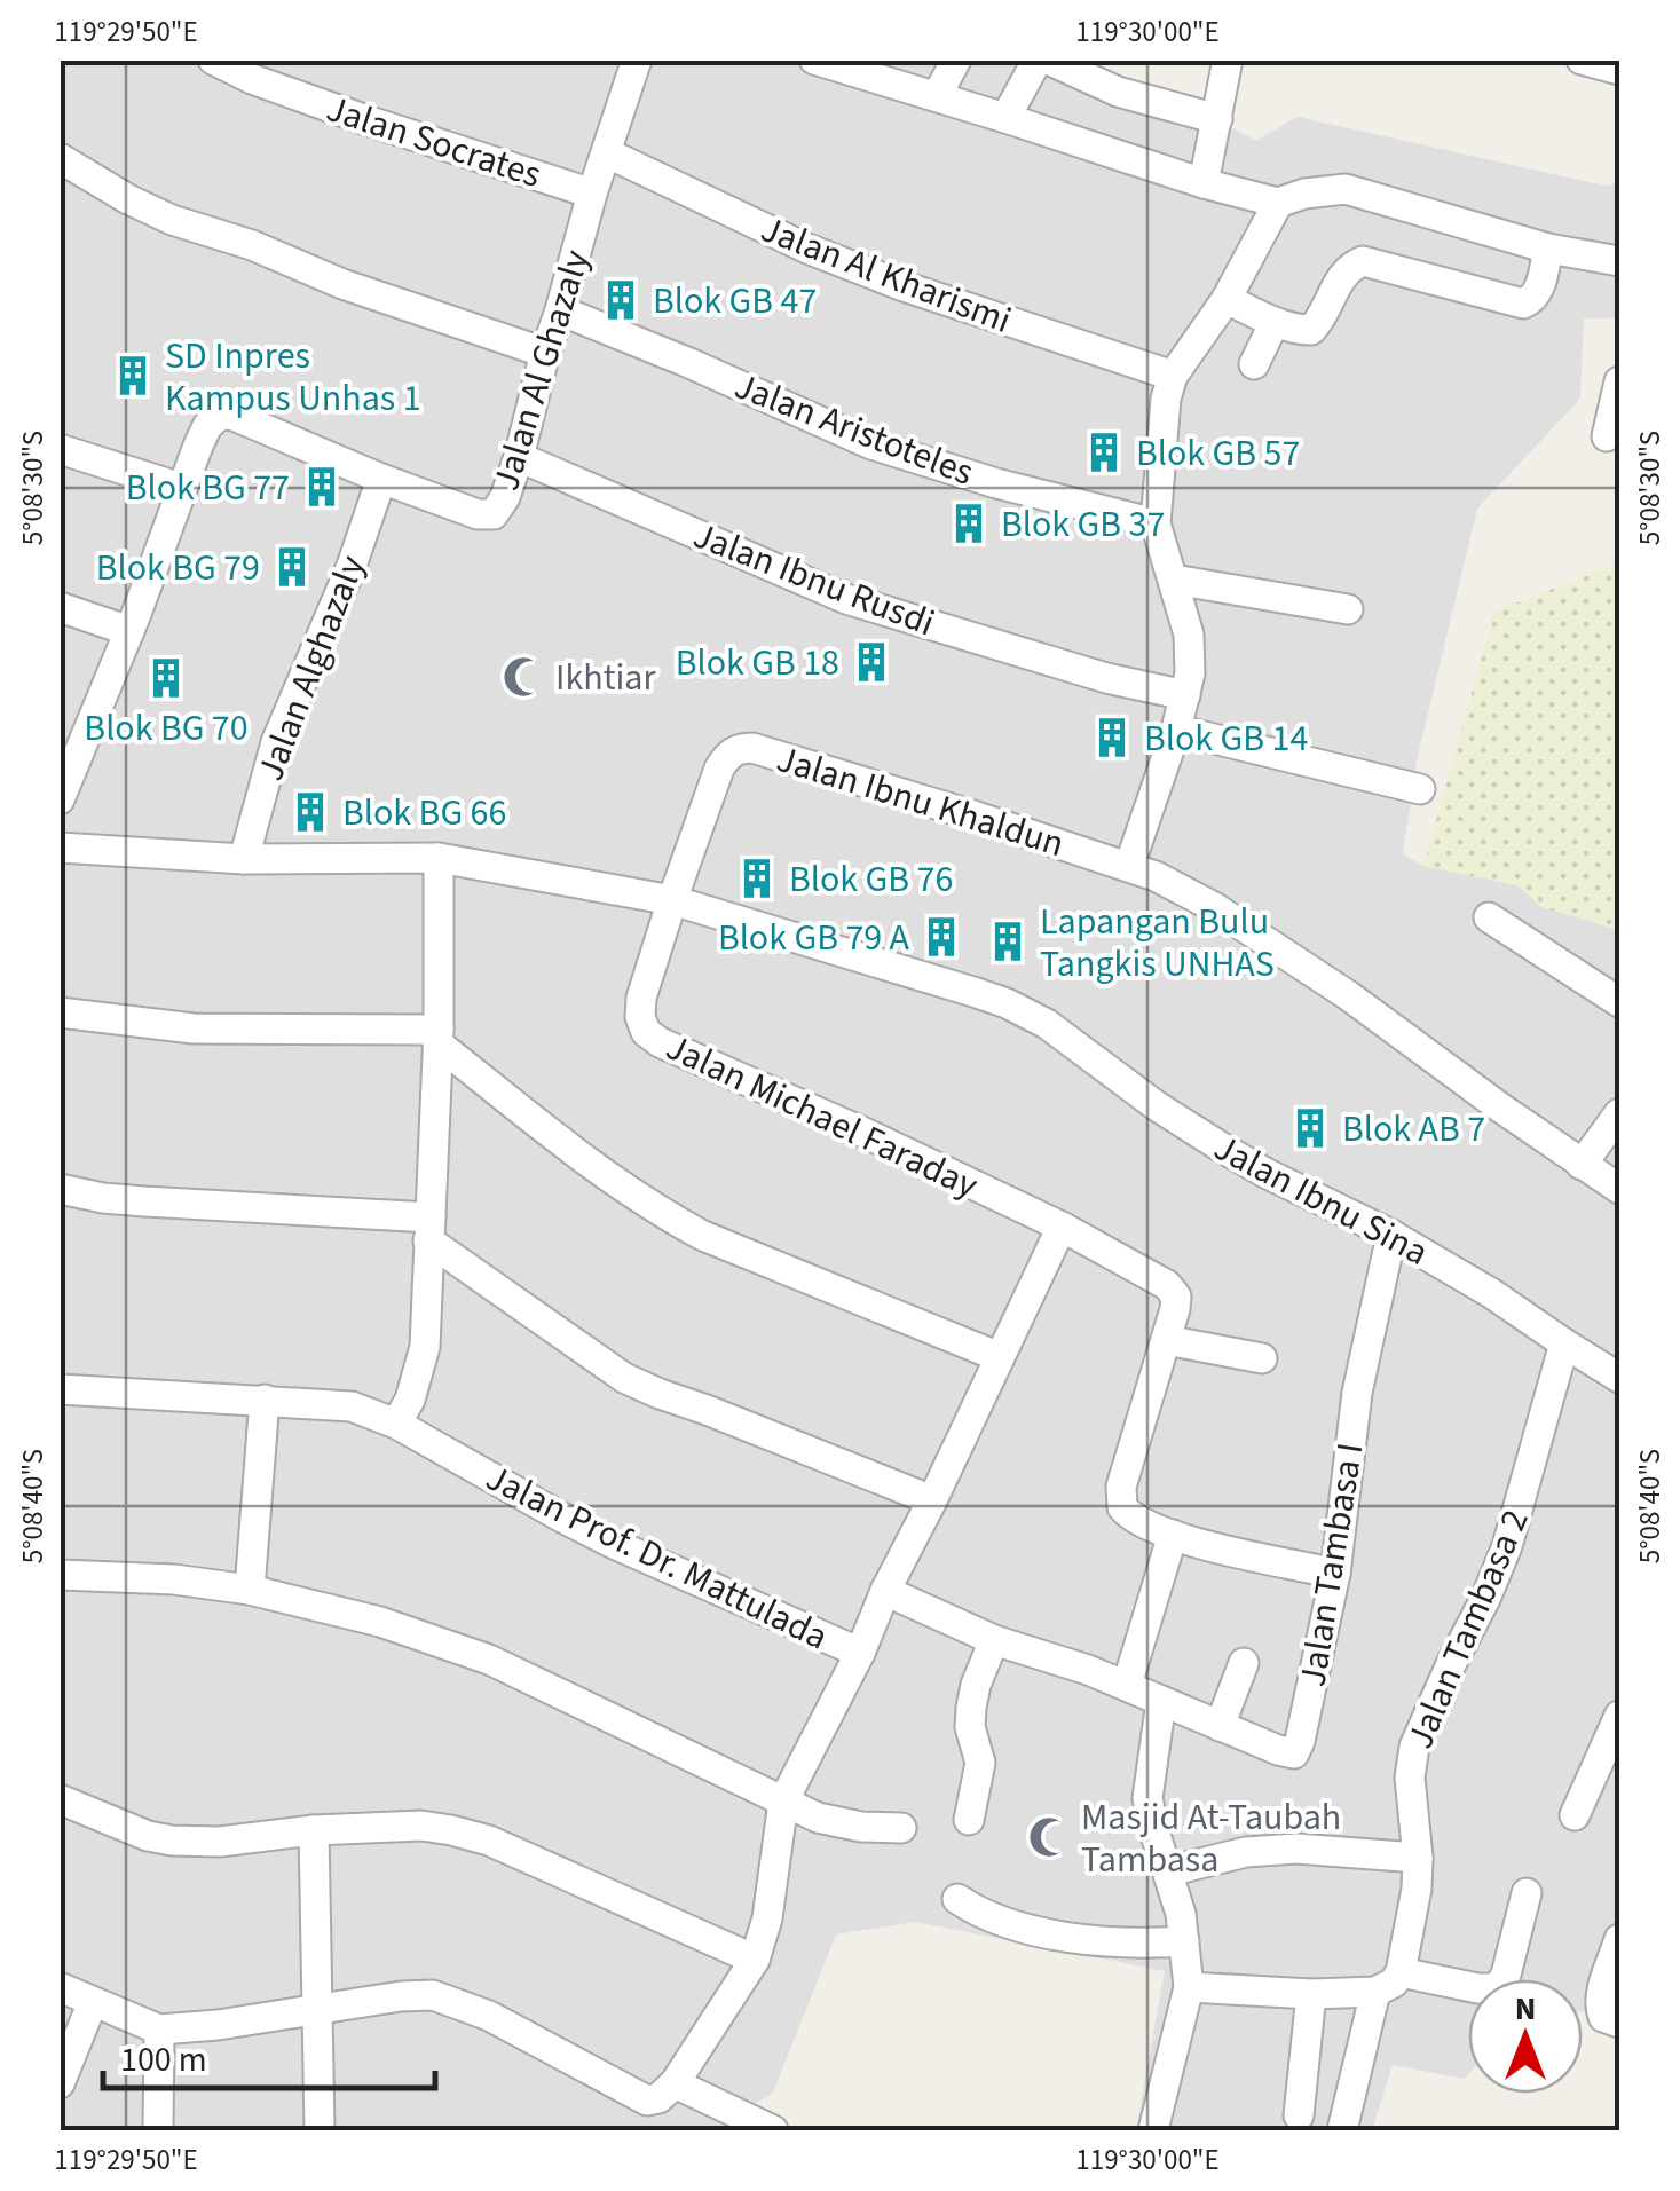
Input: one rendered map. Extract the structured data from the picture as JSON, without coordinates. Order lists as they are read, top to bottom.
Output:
{
  "streets": {
    "street": [
      "Jalan Socrates",
      "Jalan Al Kharismi",
      "Jalan Al Ghazaly",
      "Jalan Aristoteles",
      "Jalan Ibnu Rusdi",
      "Jalan Alghazaly",
      "Jalan Ibnu Khaldun",
      "Jalan Michael Faraday",
      "Jalan Ibnu Sina",
      "Jalan Prof. Dr. Mattulada",
      "Jalan Tambasa I",
      "Jalan Tambasa 2"
    ]
  },
  "crossings": [
    ["Jalan Socrates", "Jalan Al Ghazaly"],
    ["Jalan Al Kharismi", "Jalan Al Ghazaly"],
    ["Jalan Al Ghazaly", "Jalan Aristoteles"],
    ["Jalan Al Ghazaly", "Jalan Ibnu Rusdi"],
    ["Jalan Al Ghazaly", "Jalan Alghazaly"],
    ["Jalan Ibnu Khaldun", "Jalan Michael Faraday"],
    ["Jalan Ibnu Khaldun", "Jalan Ibnu Sina"],
    ["Jalan Michael Faraday", "Jalan Ibnu Sina"],
    ["Jalan Ibnu Sina", "Jalan Tambasa I"],
    ["Jalan Ibnu Sina", "Jalan Tambasa 2"]
  ],
  "places": {
    "building": [
      "Blok GB 47",
      "SD Inpres Kampus Unhas 1",
      "Blok GB 57",
      "Blok BG 77",
      "Blok GB 37",
      "Blok BG 79",
      "Blok GB 18",
      "Blok BG 70",
      "Blok GB 14",
      "Blok BG 66",
      "Blok GB 76",
      "Blok GB 79 A",
      "Lapangan Bulu Tangkis UNHAS",
      "Blok AB 7"
    ],
    "mosque": ["Ikhtiar", "Masjid At-Taubah Tambasa"]
  },
  "scale_bar": "100 m",
  "north": "top",
  "coordinates": [
    "119°29'50\"E",
    "119°30'00\"E",
    "5°08'30\"S",
    "5°08'40\"S"
  ]
}
